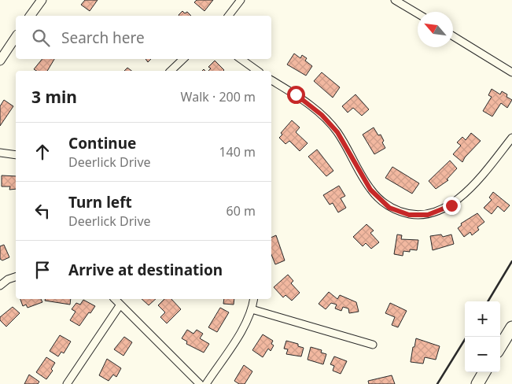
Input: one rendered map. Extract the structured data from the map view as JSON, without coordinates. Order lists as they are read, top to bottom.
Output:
{
  "north": "top left",
  "page": {
    "search": "Search here",
    "heading": ["3 min", "Walk · 200 m"],
    "list": [
      ["Continue", "Deerlick Drive", "140 m"],
      ["Turn left", "Deerlick Drive", "60 m"],
      "Arrive at destination"
    ],
    "map_buttons": ["+", "−"]
  }
}
